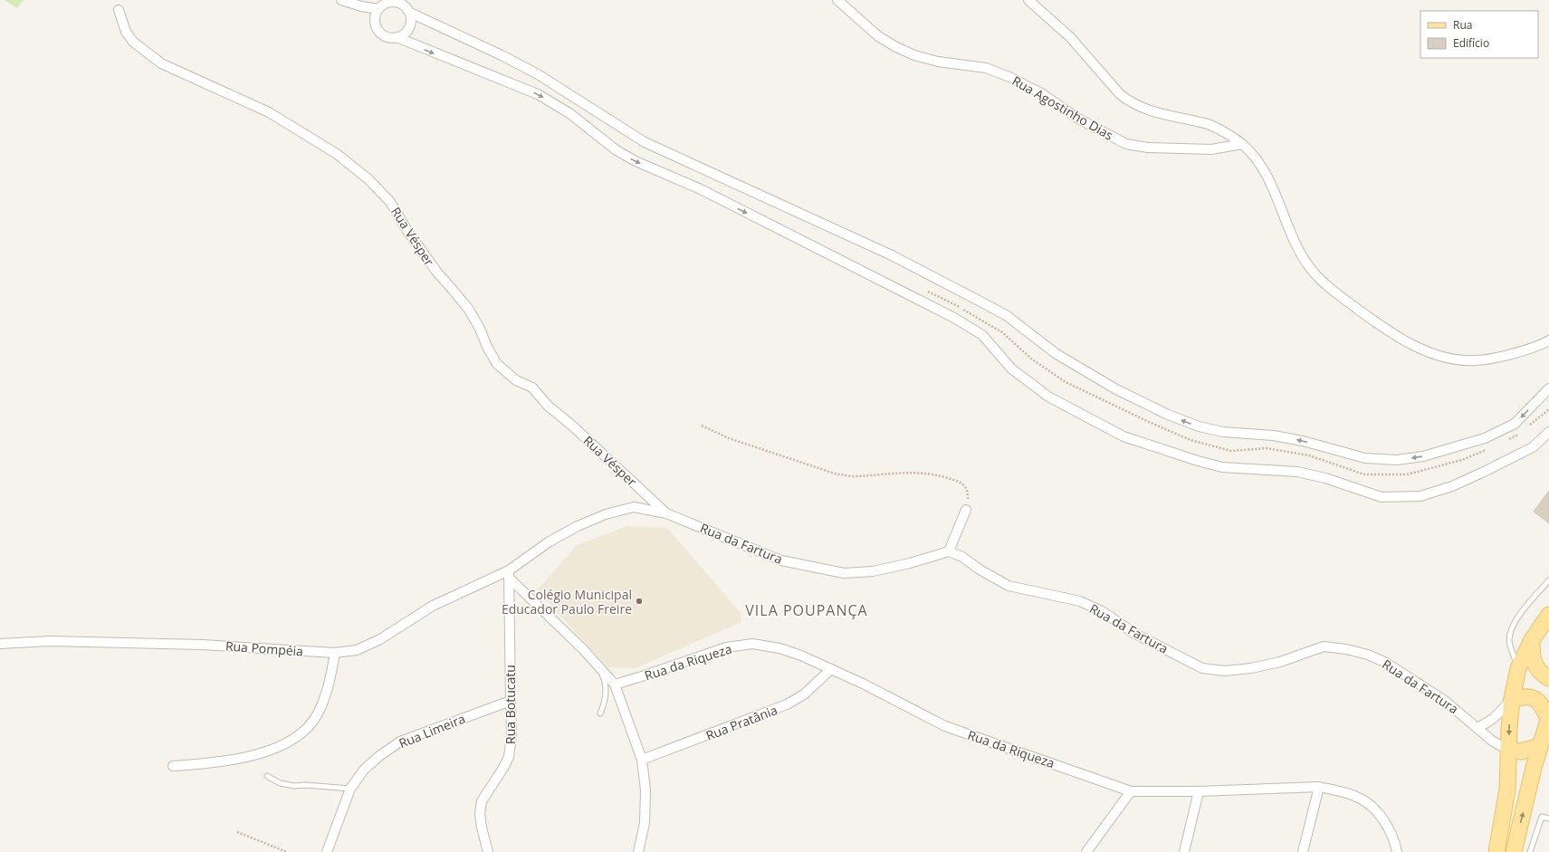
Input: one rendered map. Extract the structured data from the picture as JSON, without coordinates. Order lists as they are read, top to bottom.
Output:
{
  "streets": {
    "street": [
      "Rua Agostinho Dias",
      "Rua Vésper",
      "Rua da Fartura",
      "Rua Pompéia",
      "Rua da Riqueza",
      "Rua Botucatu",
      "Rua Pratânia",
      "Rua Limeira"
    ]
  },
  "crossings": [
    ["Rua Vésper", "Rua da Fartura"],
    ["Rua da Fartura", "Rua Pompéia"],
    ["Rua da Fartura", "Rua Botucatu"],
    ["Rua Pompéia", "Rua Botucatu"],
    ["Rua da Riqueza", "Rua Pratânia"],
    ["Rua Botucatu", "Rua Limeira"]
  ],
  "districts": ["VILA POUPANÇA"],
  "places": ["Colégio Municipal Educador Paulo Freire"],
  "legend": ["Rua", "Edifício"]
}
